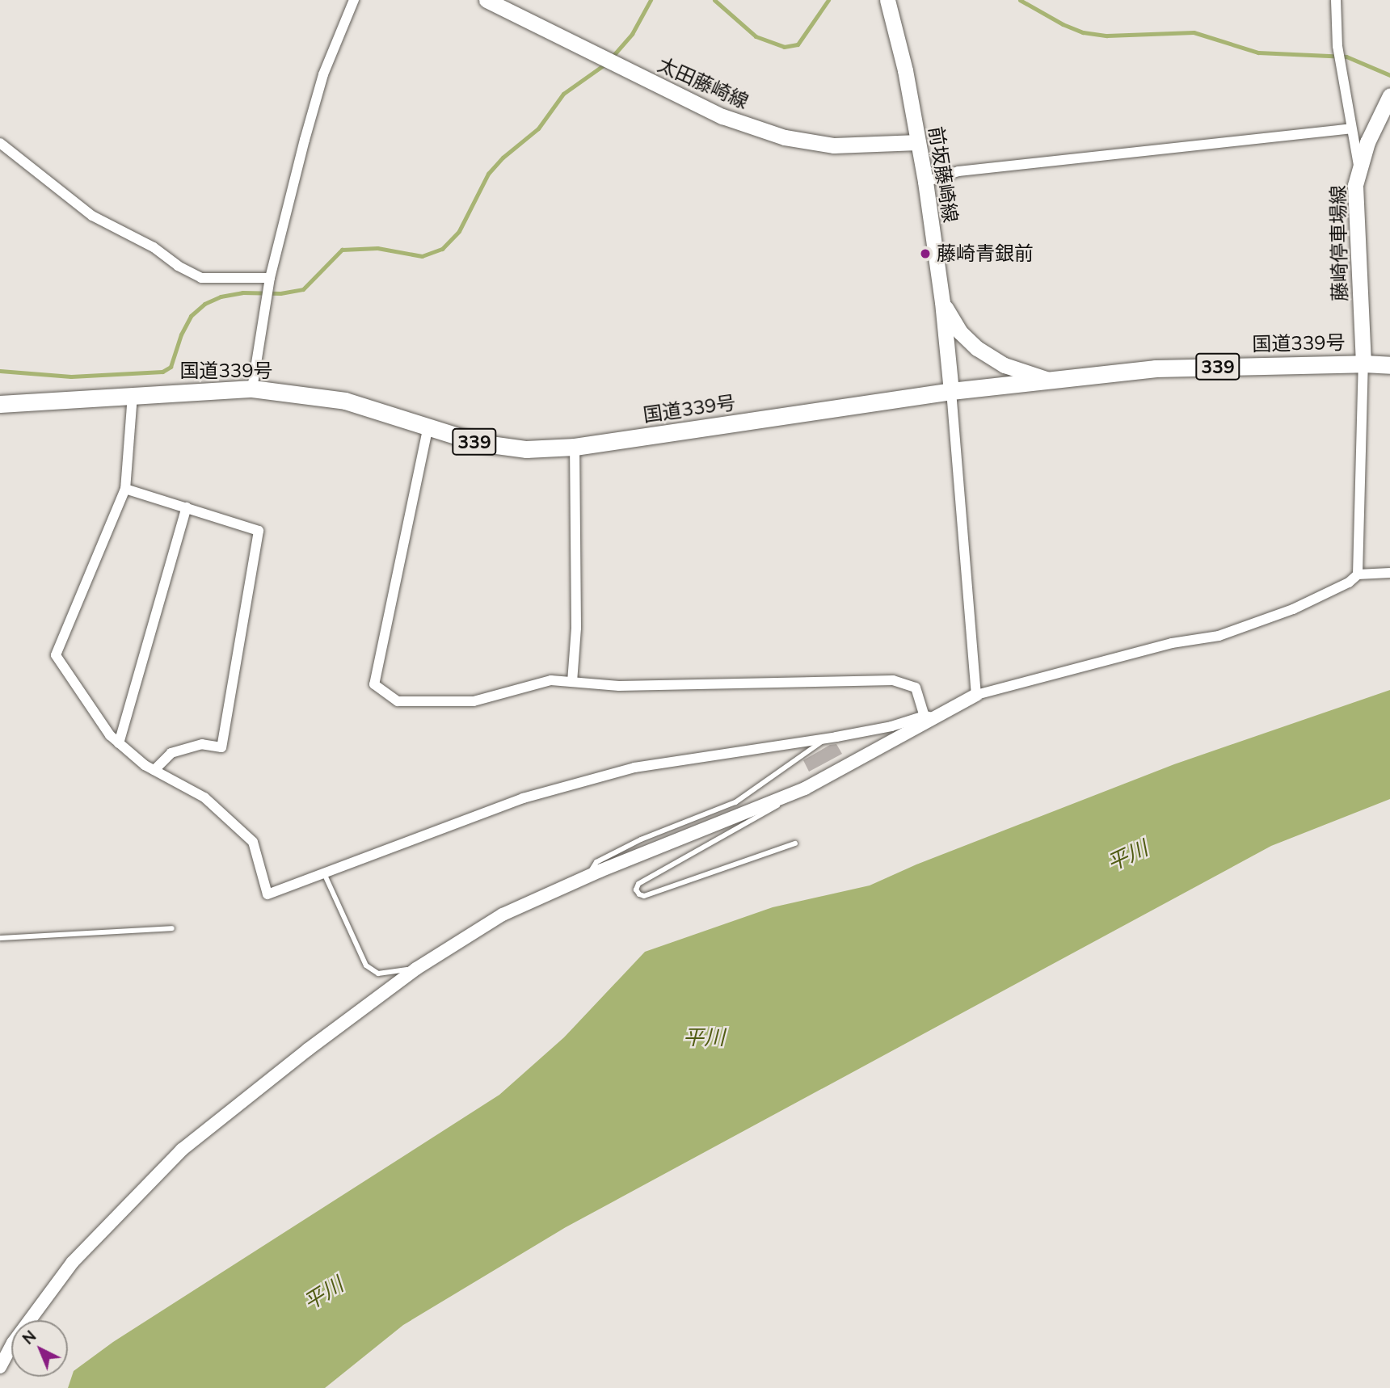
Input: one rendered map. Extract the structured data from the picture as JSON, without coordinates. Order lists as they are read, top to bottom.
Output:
{
  "streets": {
    "highway": ["国道339号", "339"],
    "main road": ["太田藤崎線", "前坂藤崎線", "藤崎停車場線"]
  },
  "crossings": [
    ["太田藤崎線", "前坂藤崎線"],
    ["前坂藤崎線", "国道339号"],
    ["藤崎停車場線", "国道339号"]
  ],
  "water": ["平川"],
  "places": ["藤崎青銀前"],
  "north": "top left"
}
